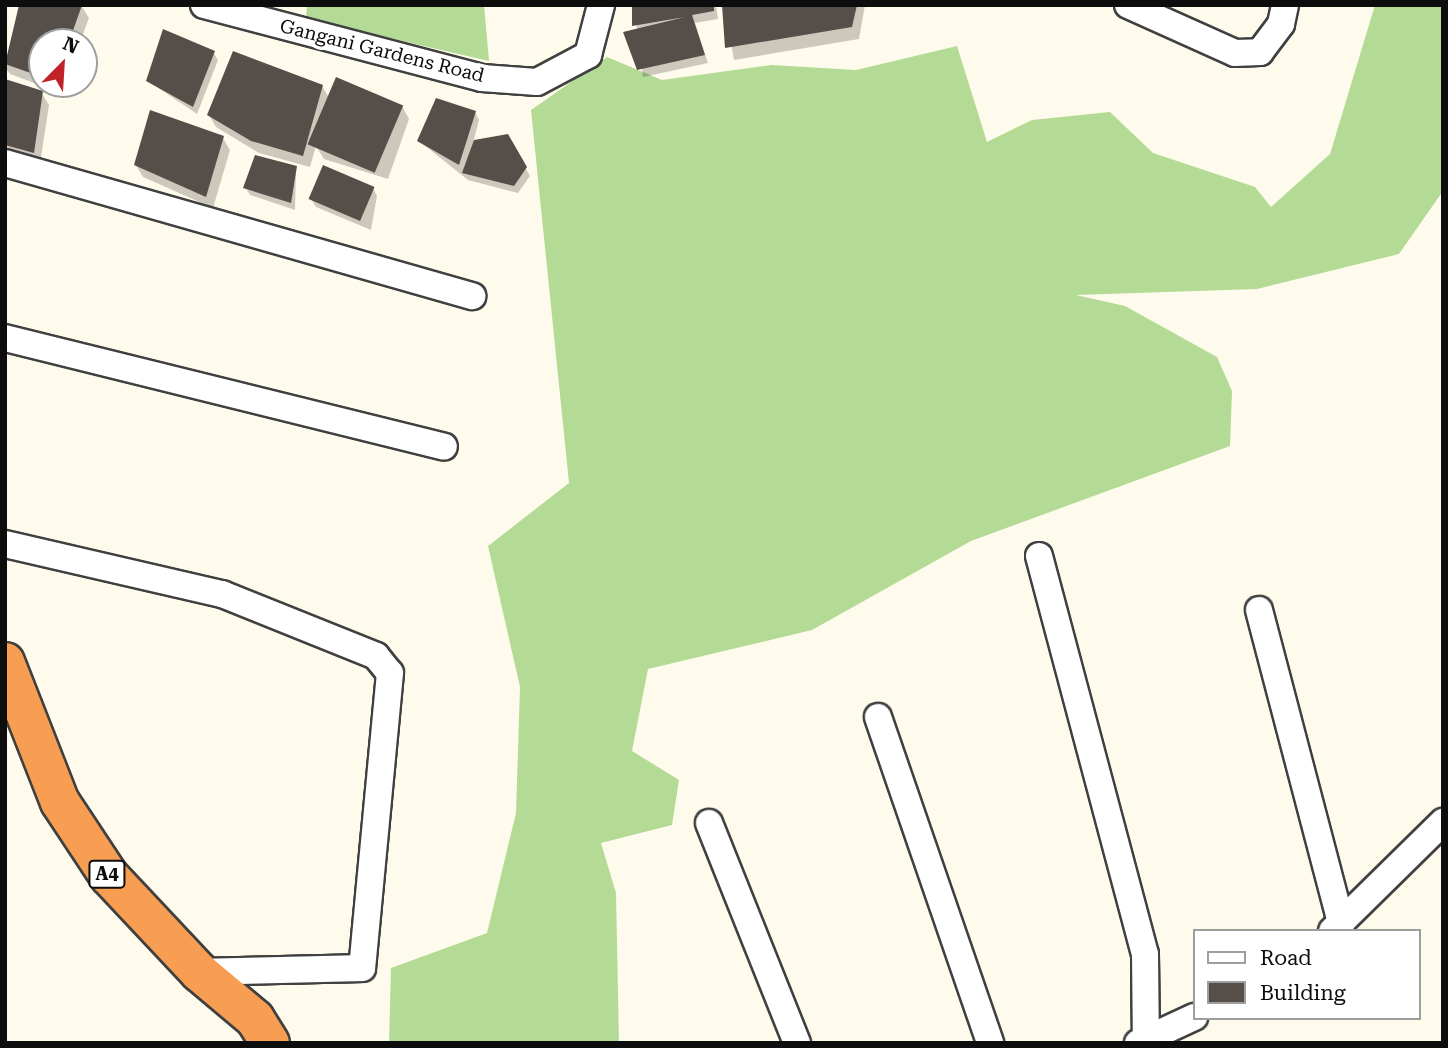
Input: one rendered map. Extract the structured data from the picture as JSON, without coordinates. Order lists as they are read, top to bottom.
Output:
{
  "streets": {
    "highway": ["A4"],
    "street": ["Gangani Gardens Road"]
  },
  "legend": ["Road", "Building"],
  "north": "top right"
}
